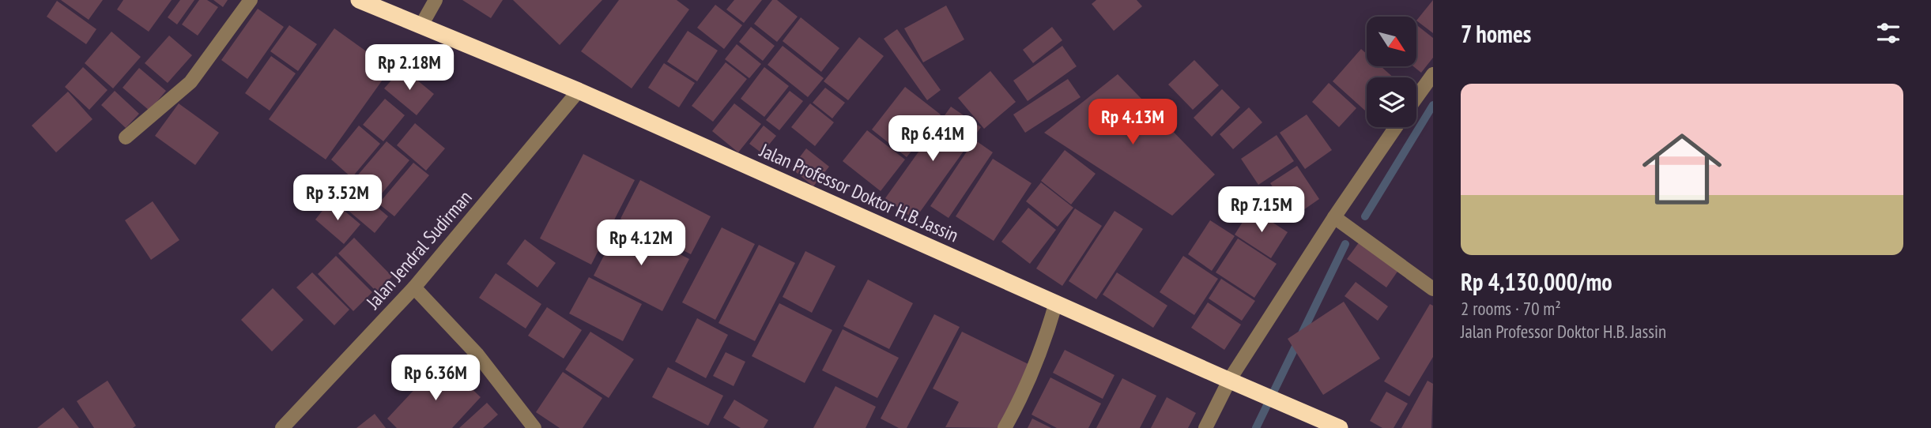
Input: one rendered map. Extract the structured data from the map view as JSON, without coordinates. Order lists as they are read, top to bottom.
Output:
{
  "streets": {
    "highway": ["Jalan Professor Doktor H.B. Jassin"],
    "street": ["Jalan Jendral Sudirman"]
  },
  "crossings": [
    ["Jalan Professor Doktor H.B. Jassin", "Jalan Jendral Sudirman"]
  ],
  "north": "bottom right",
  "page": {
    "heading": "7 homes",
    "price": [
      "Rp 2.18M",
      "Rp 4.13M",
      "Rp 6.41M",
      "Rp 3.52M",
      "Rp 7.15M",
      "Rp 4.12M",
      "Rp 6.36M"
    ],
    "list": [
      {
        "name": "Rp 4,130,000/mo",
        "note": "2 rooms · 70 m² · Jalan Professor Doktor H.B. Jassin"
      }
    ]
  }
}
